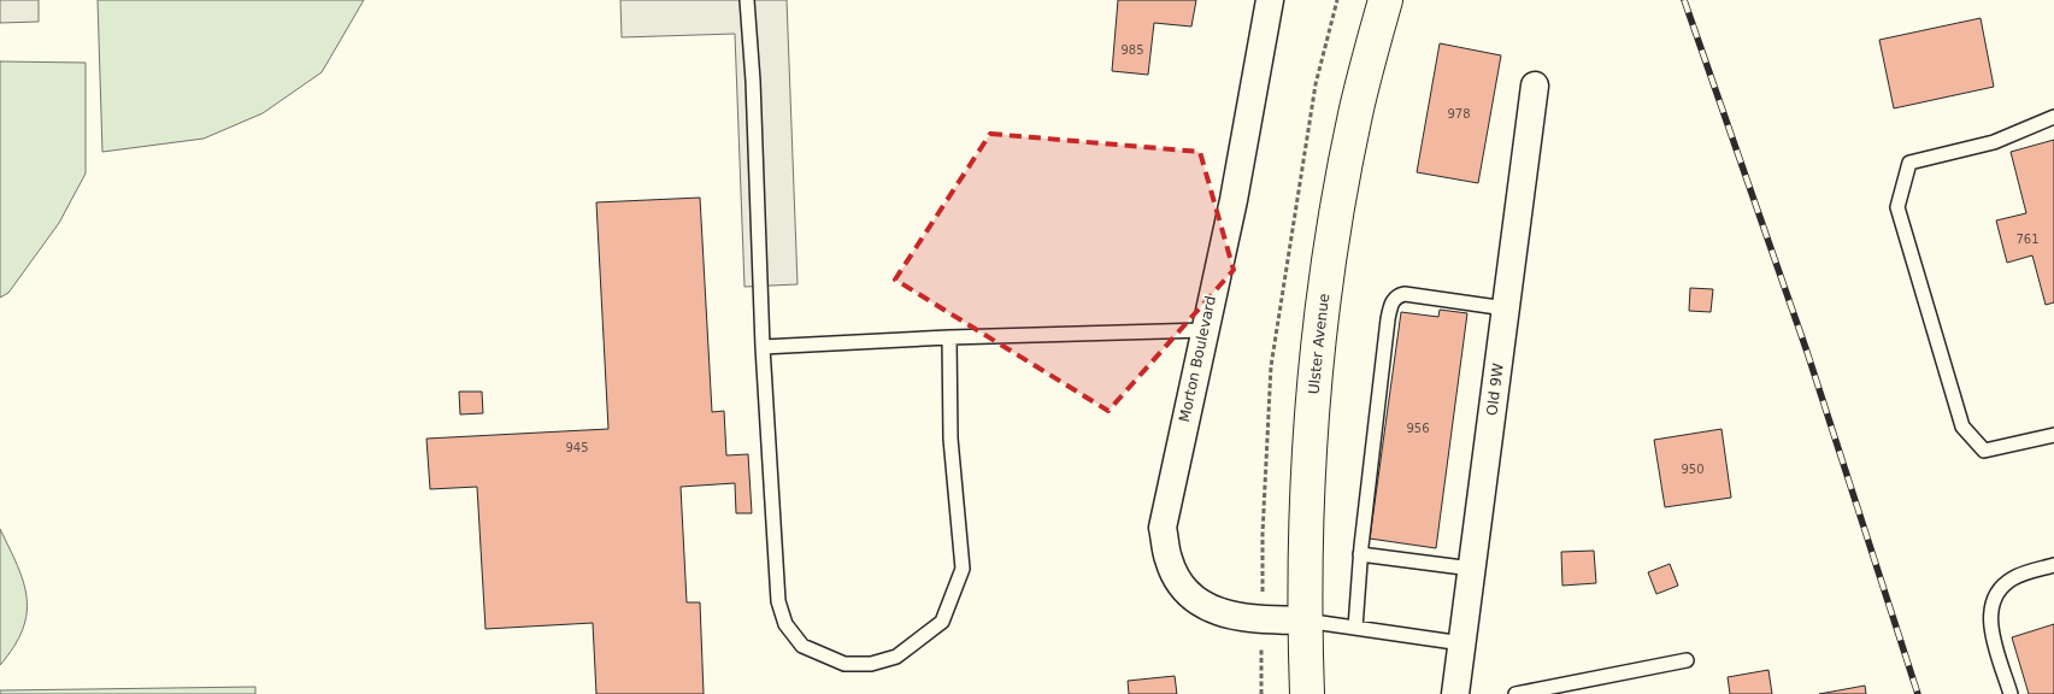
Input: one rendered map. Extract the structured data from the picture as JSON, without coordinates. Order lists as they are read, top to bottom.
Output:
{
  "streets": {
    "main road": ["Ulster Avenue"],
    "street": ["Morton Boulevard", "Old 9W"]
  },
  "crossings": [
    ["Ulster Avenue", "Morton Boulevard"]
  ],
  "house_numbers": [
    "985",
    "978",
    "761",
    "956",
    "945",
    "950"
  ]
}
